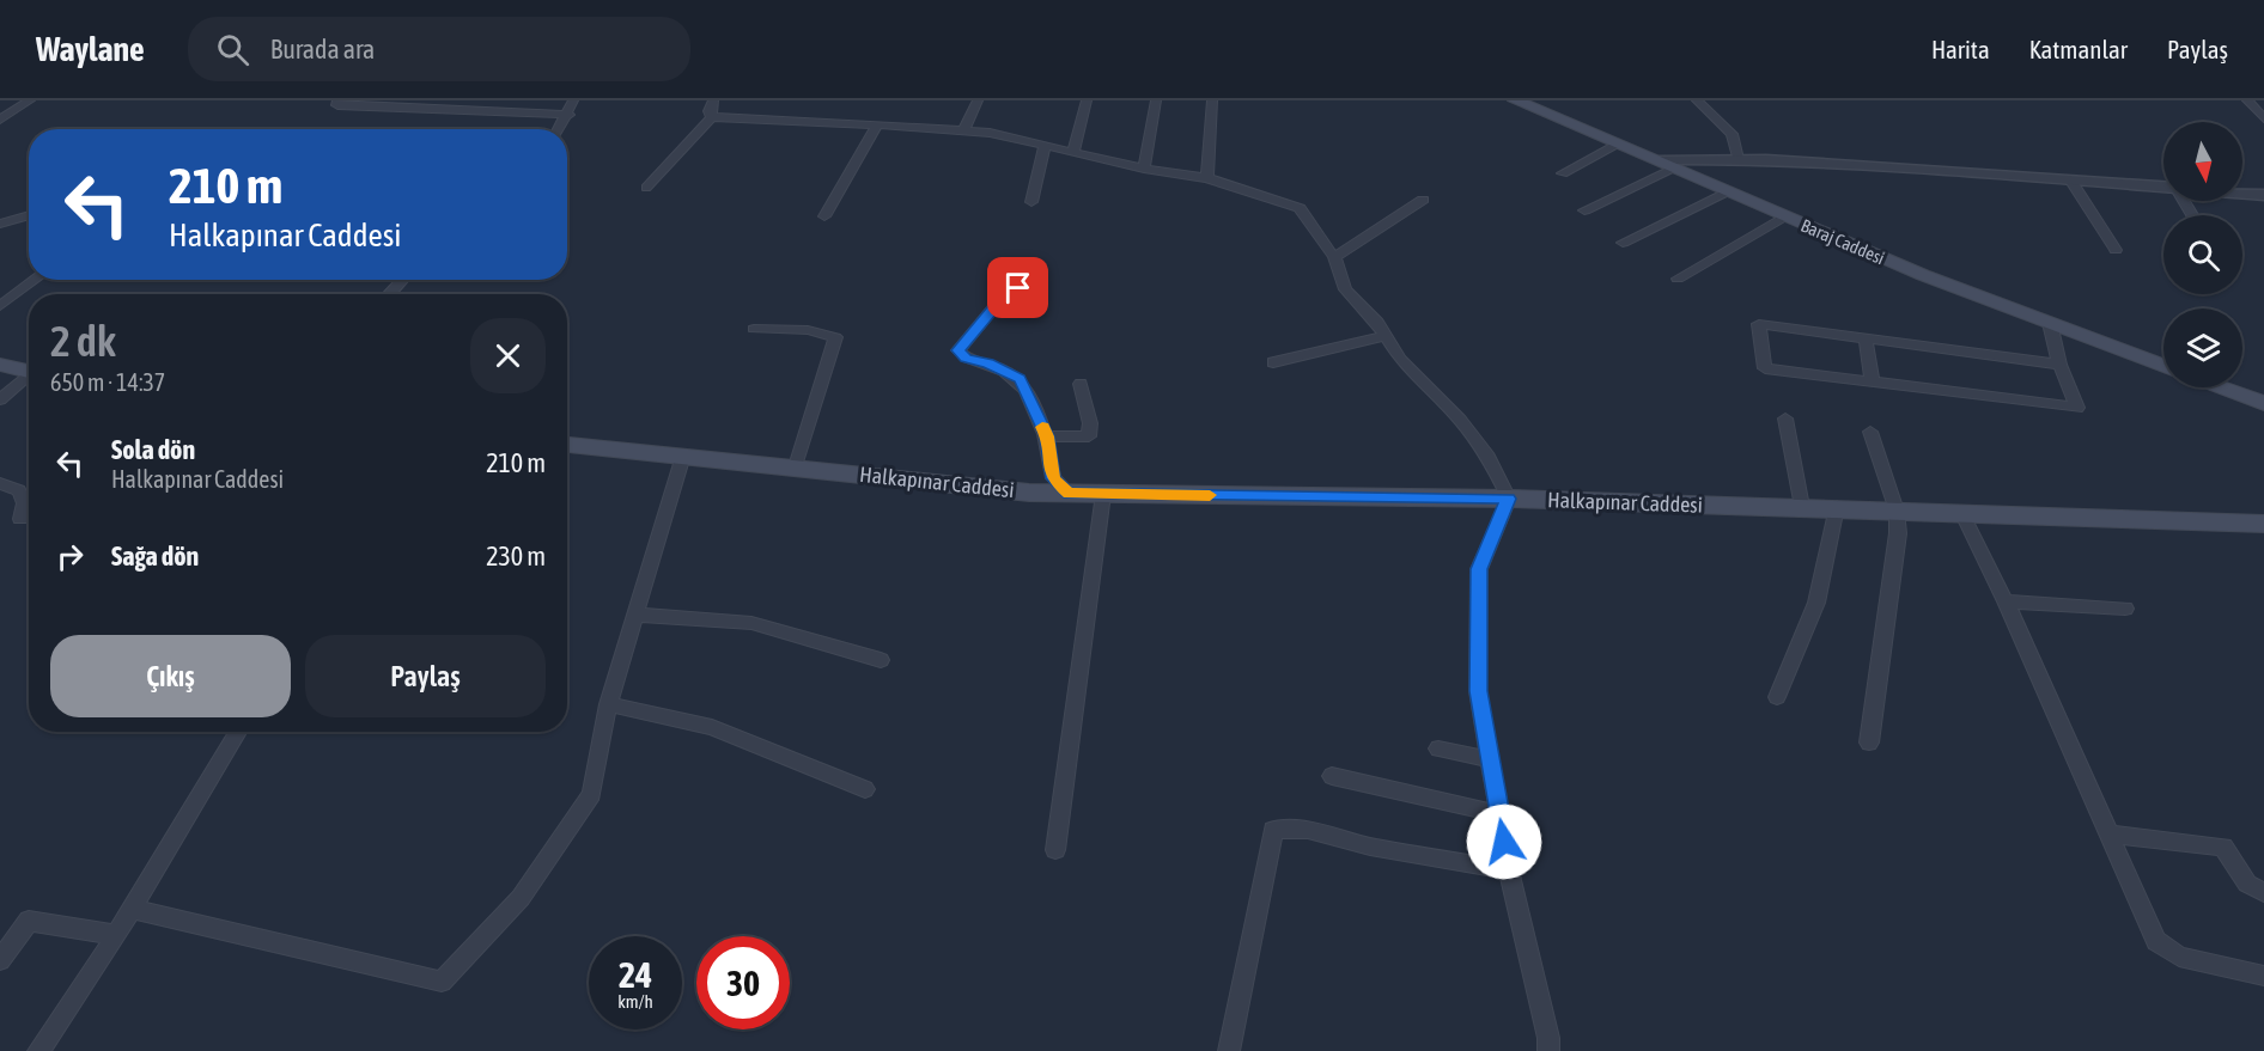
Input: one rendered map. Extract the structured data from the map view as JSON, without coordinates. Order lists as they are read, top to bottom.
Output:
{
  "streets": {
    "main road": ["Baraj Caddesi", "Halkapınar Caddesi"]
  },
  "north": "bottom",
  "page": {
    "header": "Waylane",
    "search": "Burada ara",
    "nav": ["Harita", "Katmanlar", "Paylaş"],
    "turn": ["210 m", "Halkapınar Caddesi"],
    "heading": ["2 dk", "650 m · 14:37"],
    "list": [
      {
        "name": "Sola dön",
        "note": "Halkapınar Caddesi",
        "value": "210 m"
      },
      {
        "name": "Sağa dön",
        "value": "230 m"
      }
    ],
    "buttons": ["Çıkış", "Paylaş"],
    "speed": "24 km/h",
    "limit": "30"
  }
}
